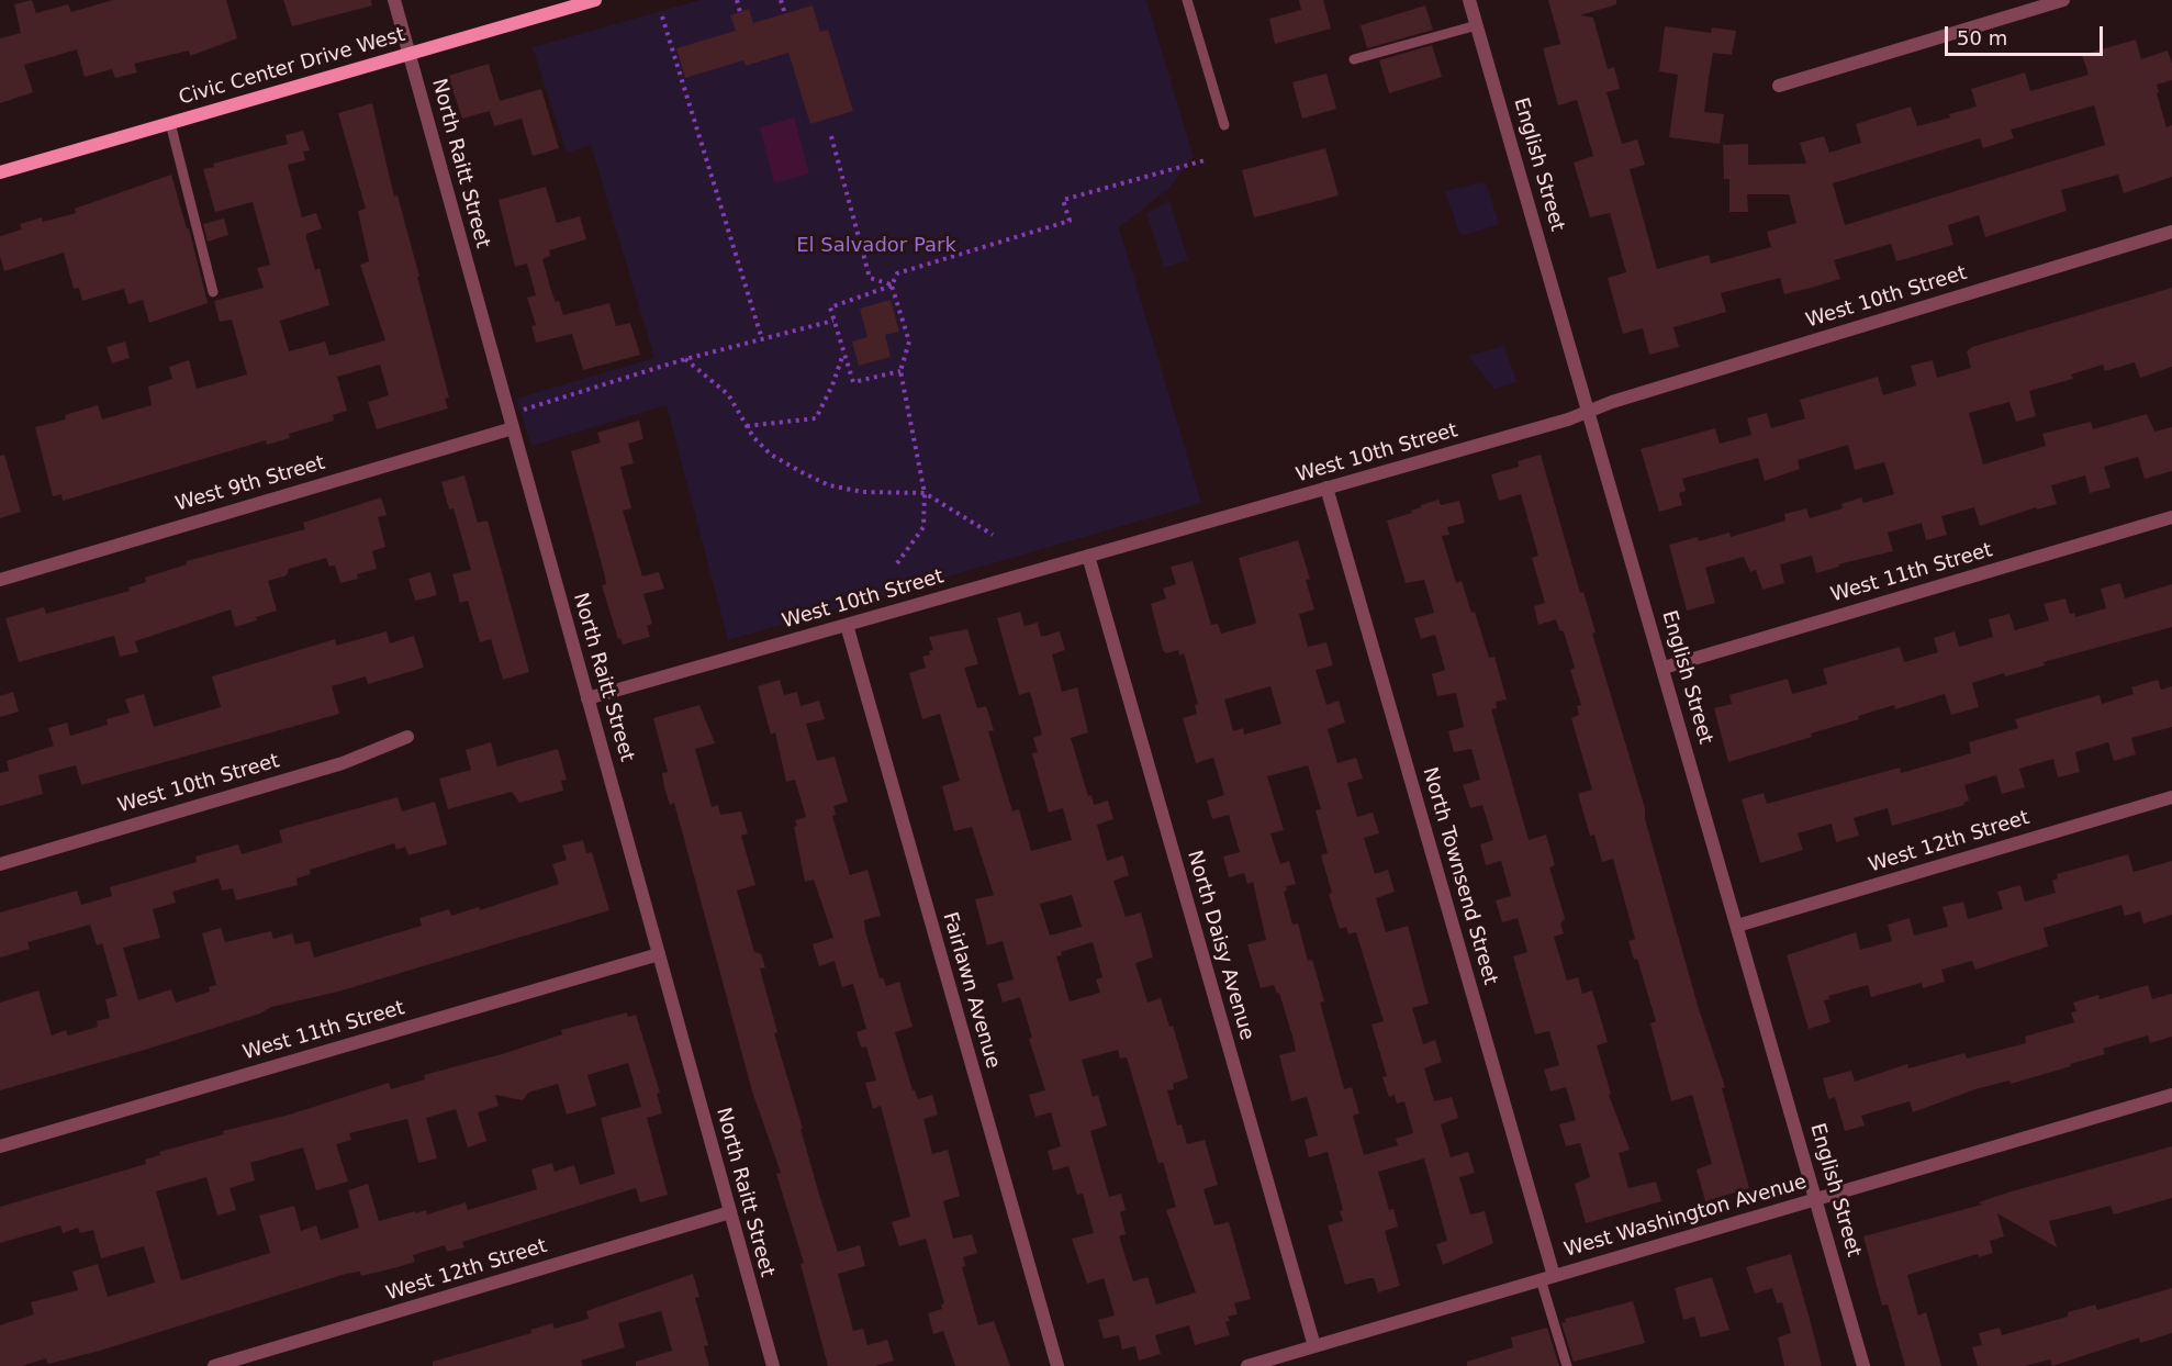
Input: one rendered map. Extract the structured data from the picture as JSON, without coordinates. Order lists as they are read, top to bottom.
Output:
{
  "streets": {
    "main road": ["Civic Center Drive West"],
    "street": [
      "North Raitt Street",
      "English Street",
      "West 10th Street",
      "West 9th Street",
      "West 11th Street",
      "West 12th Street",
      "North Townsend Street",
      "North Daisy Avenue",
      "Fairlawn Avenue",
      "West Washington Avenue"
    ]
  },
  "crossings": [
    ["Civic Center Drive West", "North Raitt Street"],
    ["North Raitt Street", "West 10th Street"],
    ["North Raitt Street", "West 9th Street"],
    ["North Raitt Street", "West 11th Street"],
    ["North Raitt Street", "West 12th Street"],
    ["English Street", "West 10th Street"],
    ["English Street", "West 11th Street"],
    ["English Street", "West 12th Street"],
    ["English Street", "West Washington Avenue"],
    ["West 10th Street", "North Townsend Street"],
    ["West 10th Street", "North Daisy Avenue"],
    ["West 10th Street", "Fairlawn Avenue"],
    ["North Townsend Street", "West Washington Avenue"],
    ["North Daisy Avenue", "West Washington Avenue"]
  ],
  "parks": ["El Salvador Park"],
  "scale_bar": "50 m"
}
